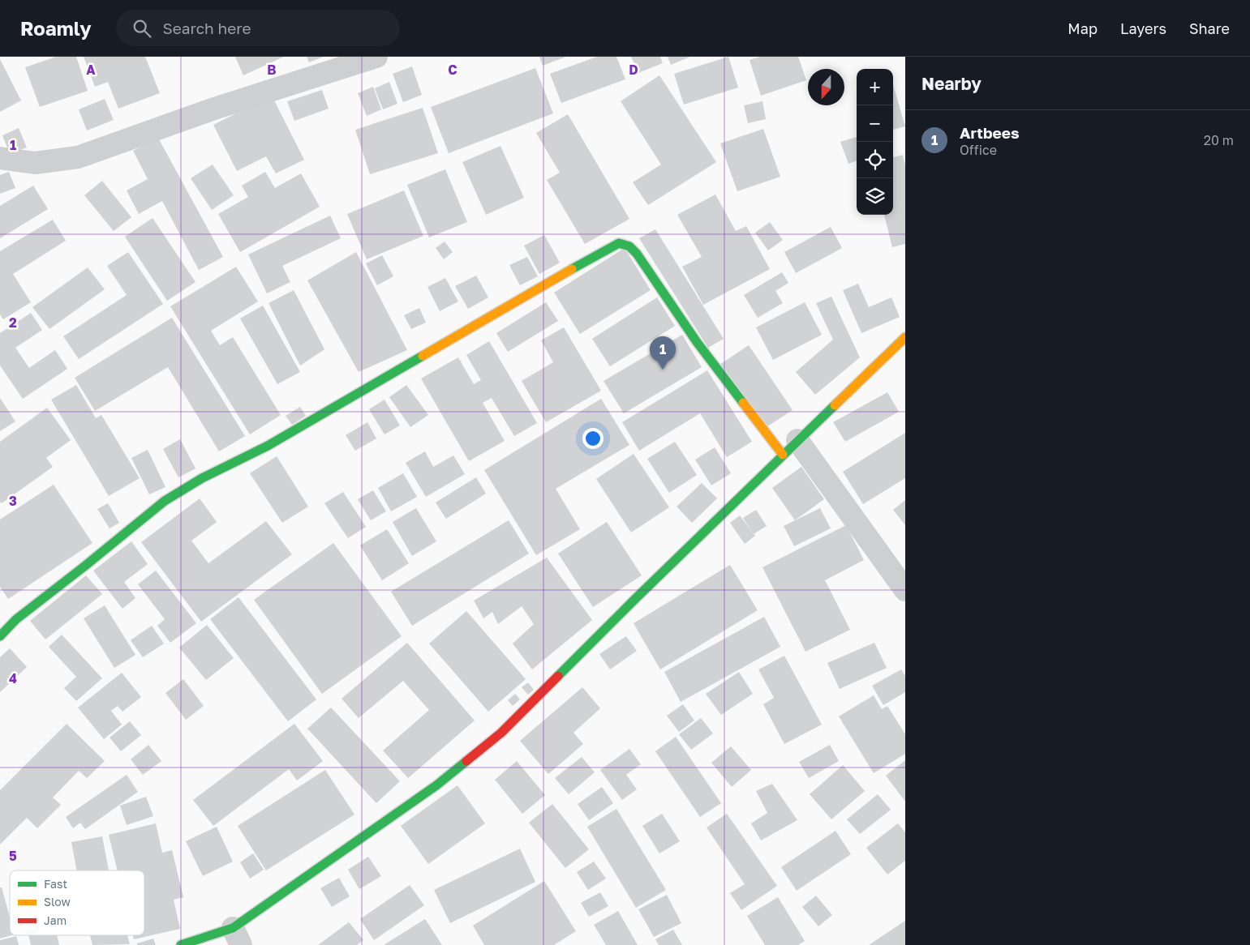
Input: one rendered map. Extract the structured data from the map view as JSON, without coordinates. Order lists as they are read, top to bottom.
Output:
{
  "legend": ["Fast", "Slow", "Jam"],
  "north": "bottom",
  "page": {
    "header": "Roamly",
    "search": "Search here",
    "nav": ["Map", "Layers", "Share"],
    "heading": "Nearby",
    "map_buttons": ["+", "−"],
    "list": [
      {
        "mark": "1",
        "name": "Artbees",
        "note": "Office",
        "value": "20 m"
      }
    ],
    "pins": "1"
  },
  "grid": {
    "columns": [
      "A",
      "B",
      "C",
      "D"
    ],
    "rows": [
      "1",
      "2",
      "3",
      "4",
      "5"
    ]
  }
}
